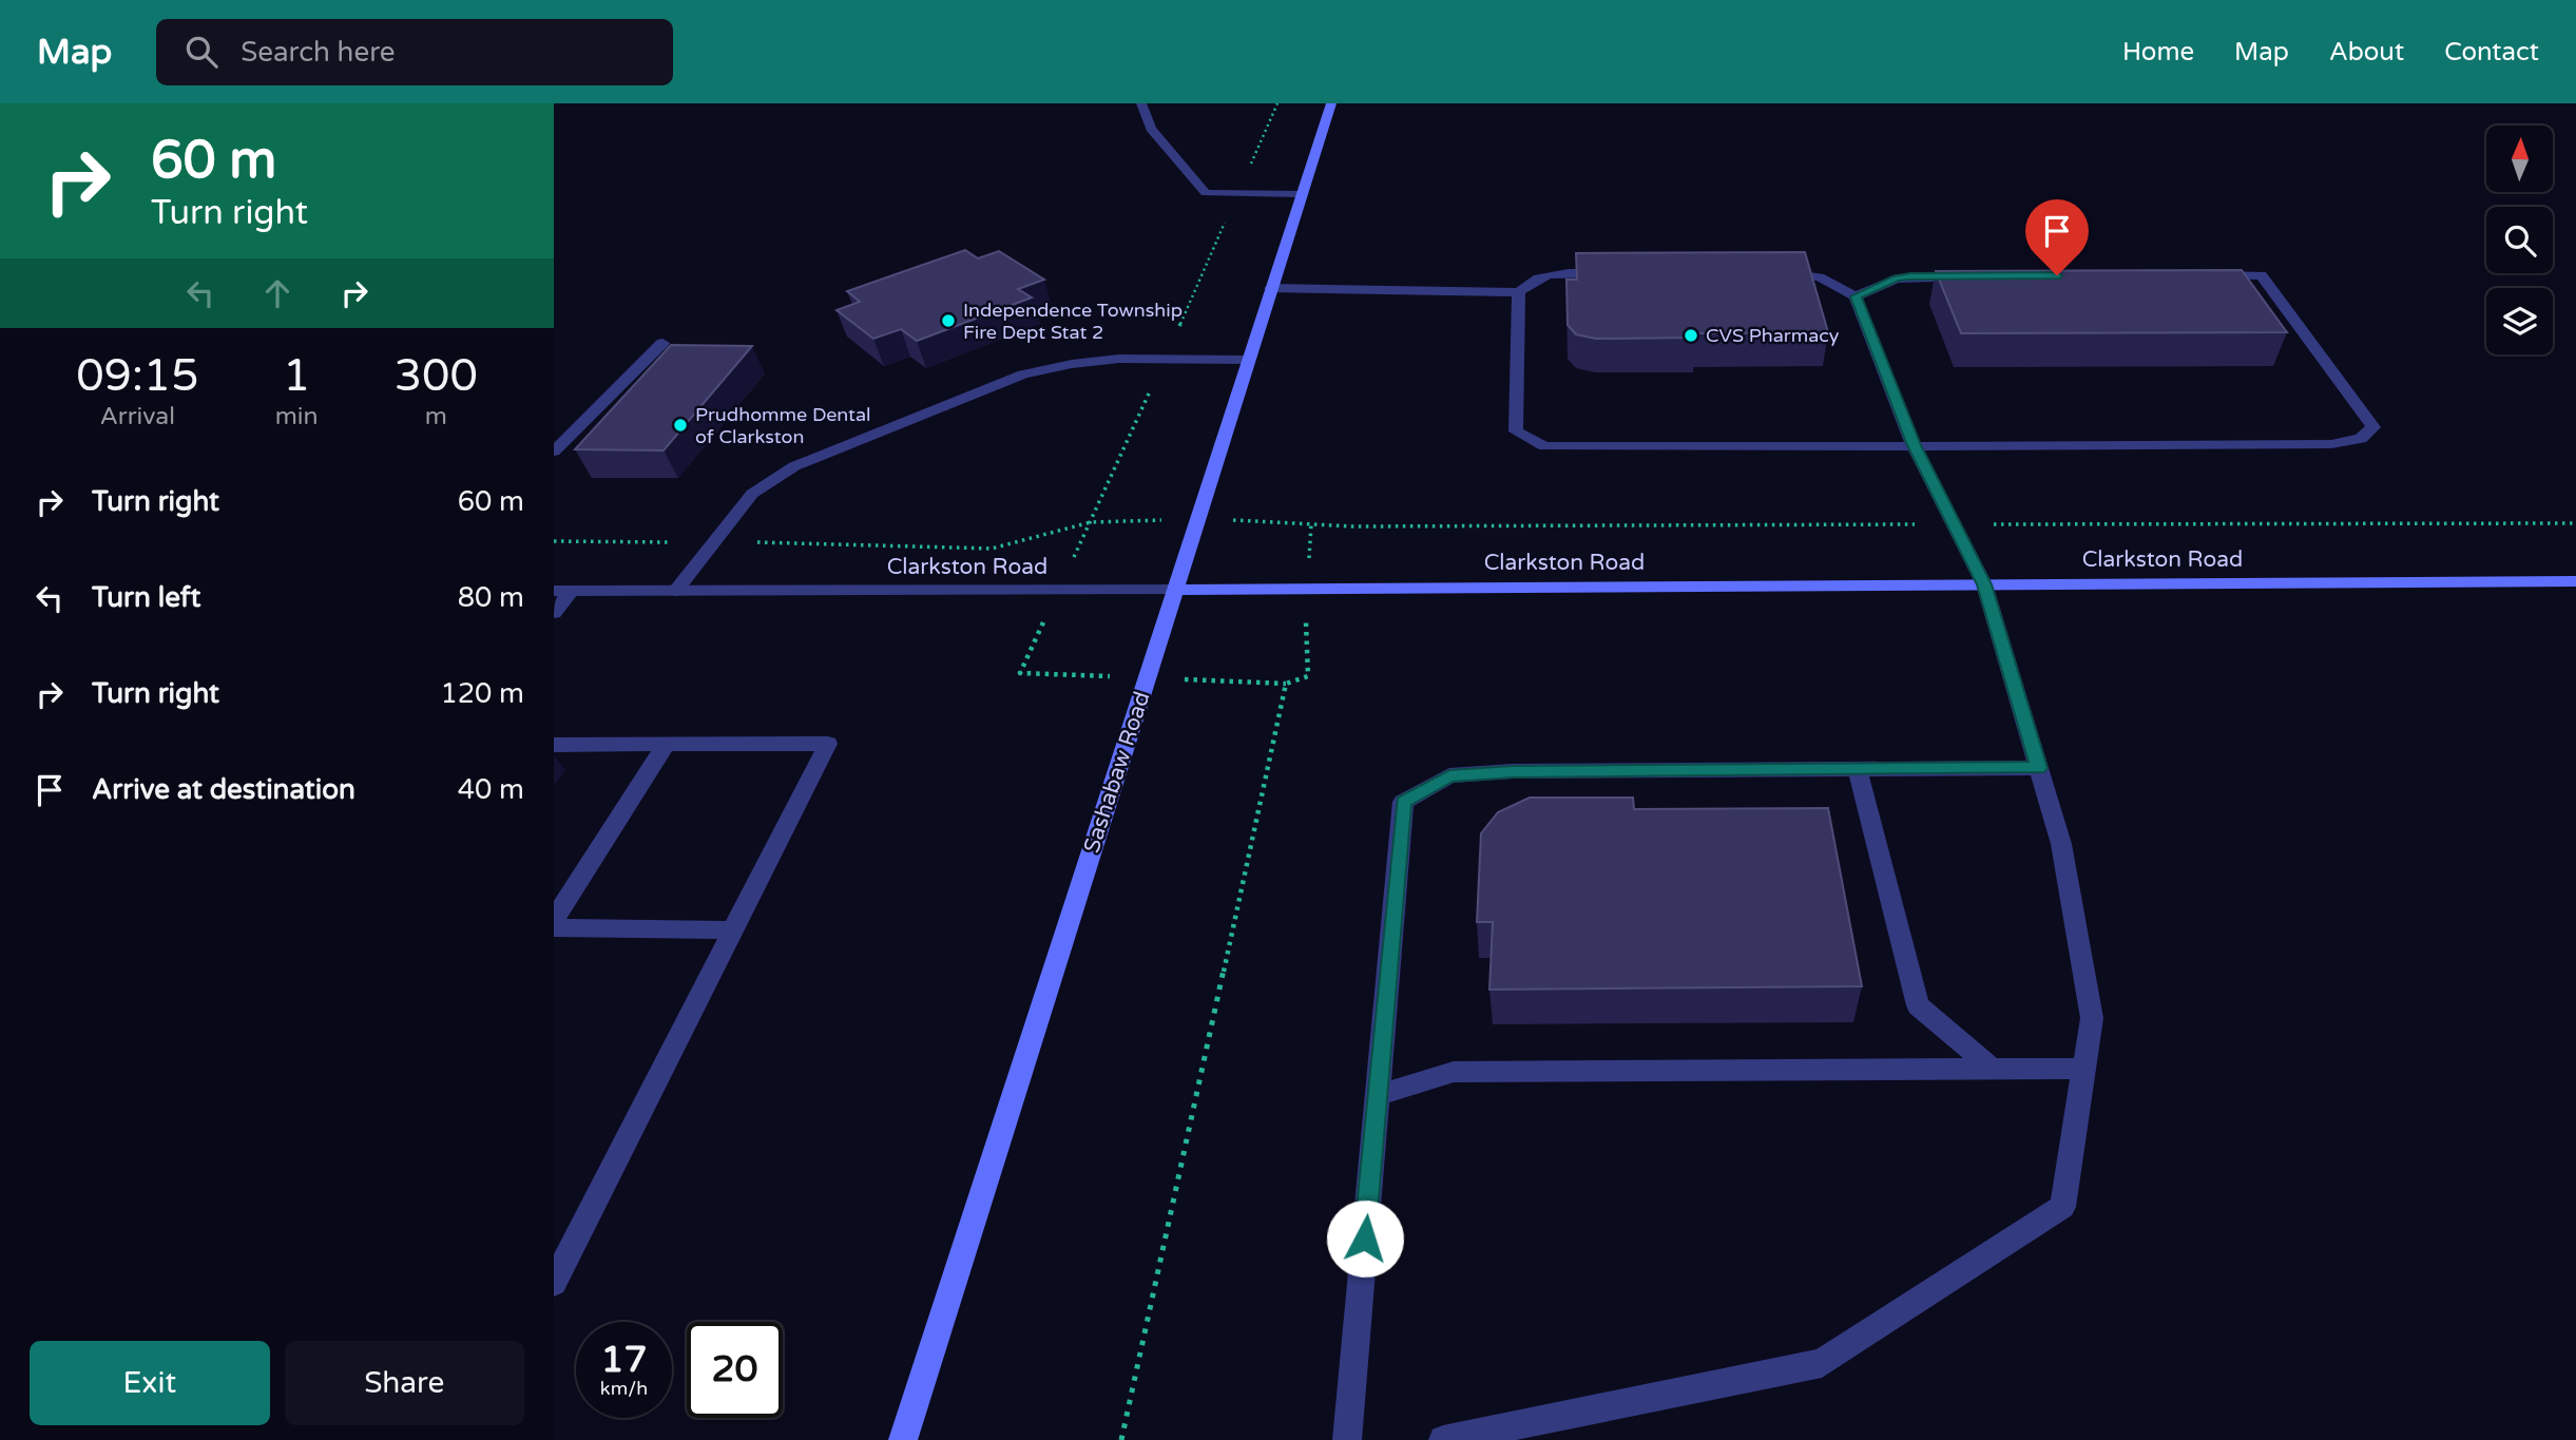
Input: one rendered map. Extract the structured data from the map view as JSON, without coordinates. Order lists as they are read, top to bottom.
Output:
{
  "streets": {
    "main road": ["Clarkston Road", "Sashabaw Road"]
  },
  "crossings": [
    ["Clarkston Road", "Sashabaw Road"]
  ],
  "places": ["Independence Township Fire Dept Stat 2", "CVS Pharmacy", "Prudhomme Dental of Clarkston"],
  "north": "top",
  "page": {
    "header": "Map",
    "search": "Search here",
    "nav": [
      "Home",
      "Map",
      "About",
      "Contact"
    ],
    "turn": ["60 m", "Turn right"],
    "eta": [
      "09:15",
      "Arrival",
      "1",
      "min",
      "300",
      "m"
    ],
    "list": [
      {
        "name": "Turn right",
        "value": "60 m"
      },
      {
        "name": "Turn left",
        "value": "80 m"
      },
      {
        "name": "Turn right",
        "value": "120 m"
      },
      {
        "name": "Arrive at destination",
        "value": "40 m"
      }
    ],
    "speed": "17 km/h",
    "limit": "20",
    "buttons": ["Exit", "Share"]
  }
}
